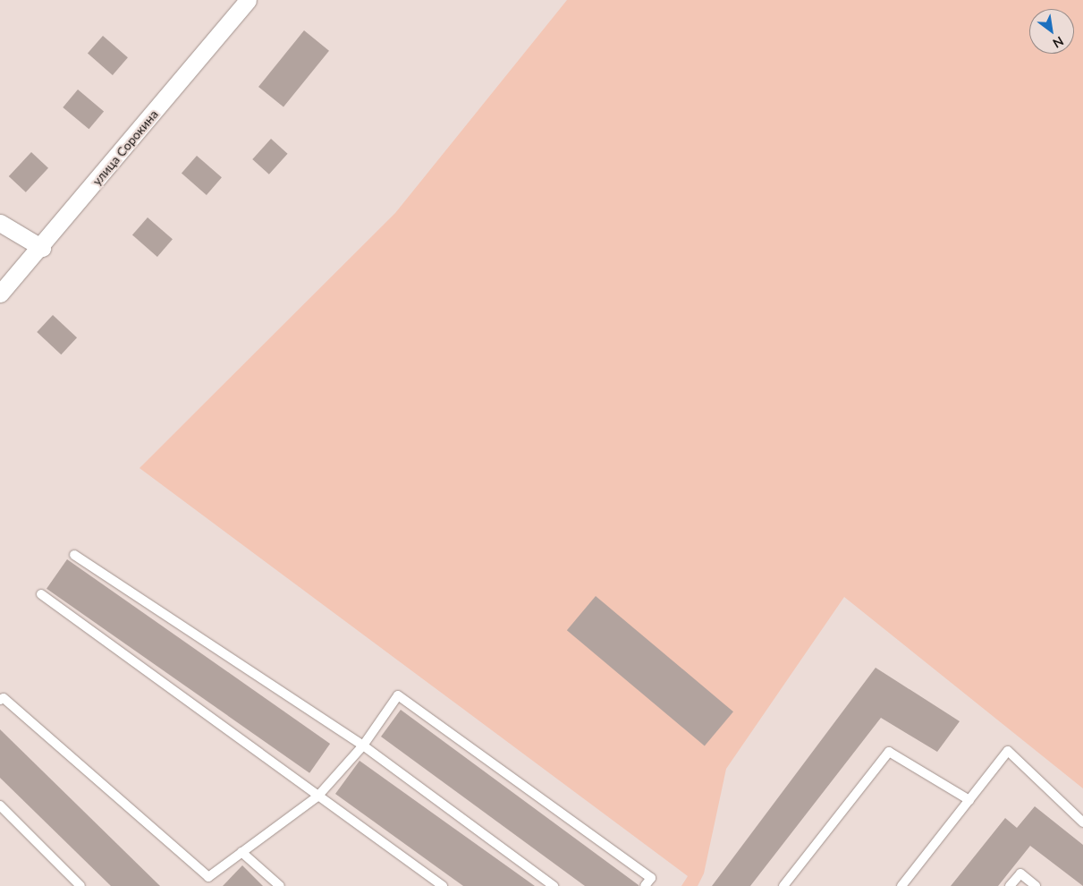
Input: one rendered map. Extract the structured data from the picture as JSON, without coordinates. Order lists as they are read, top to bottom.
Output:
{
  "streets": {
    "street": ["улица Сорокина"]
  },
  "north": "bottom right"
}
